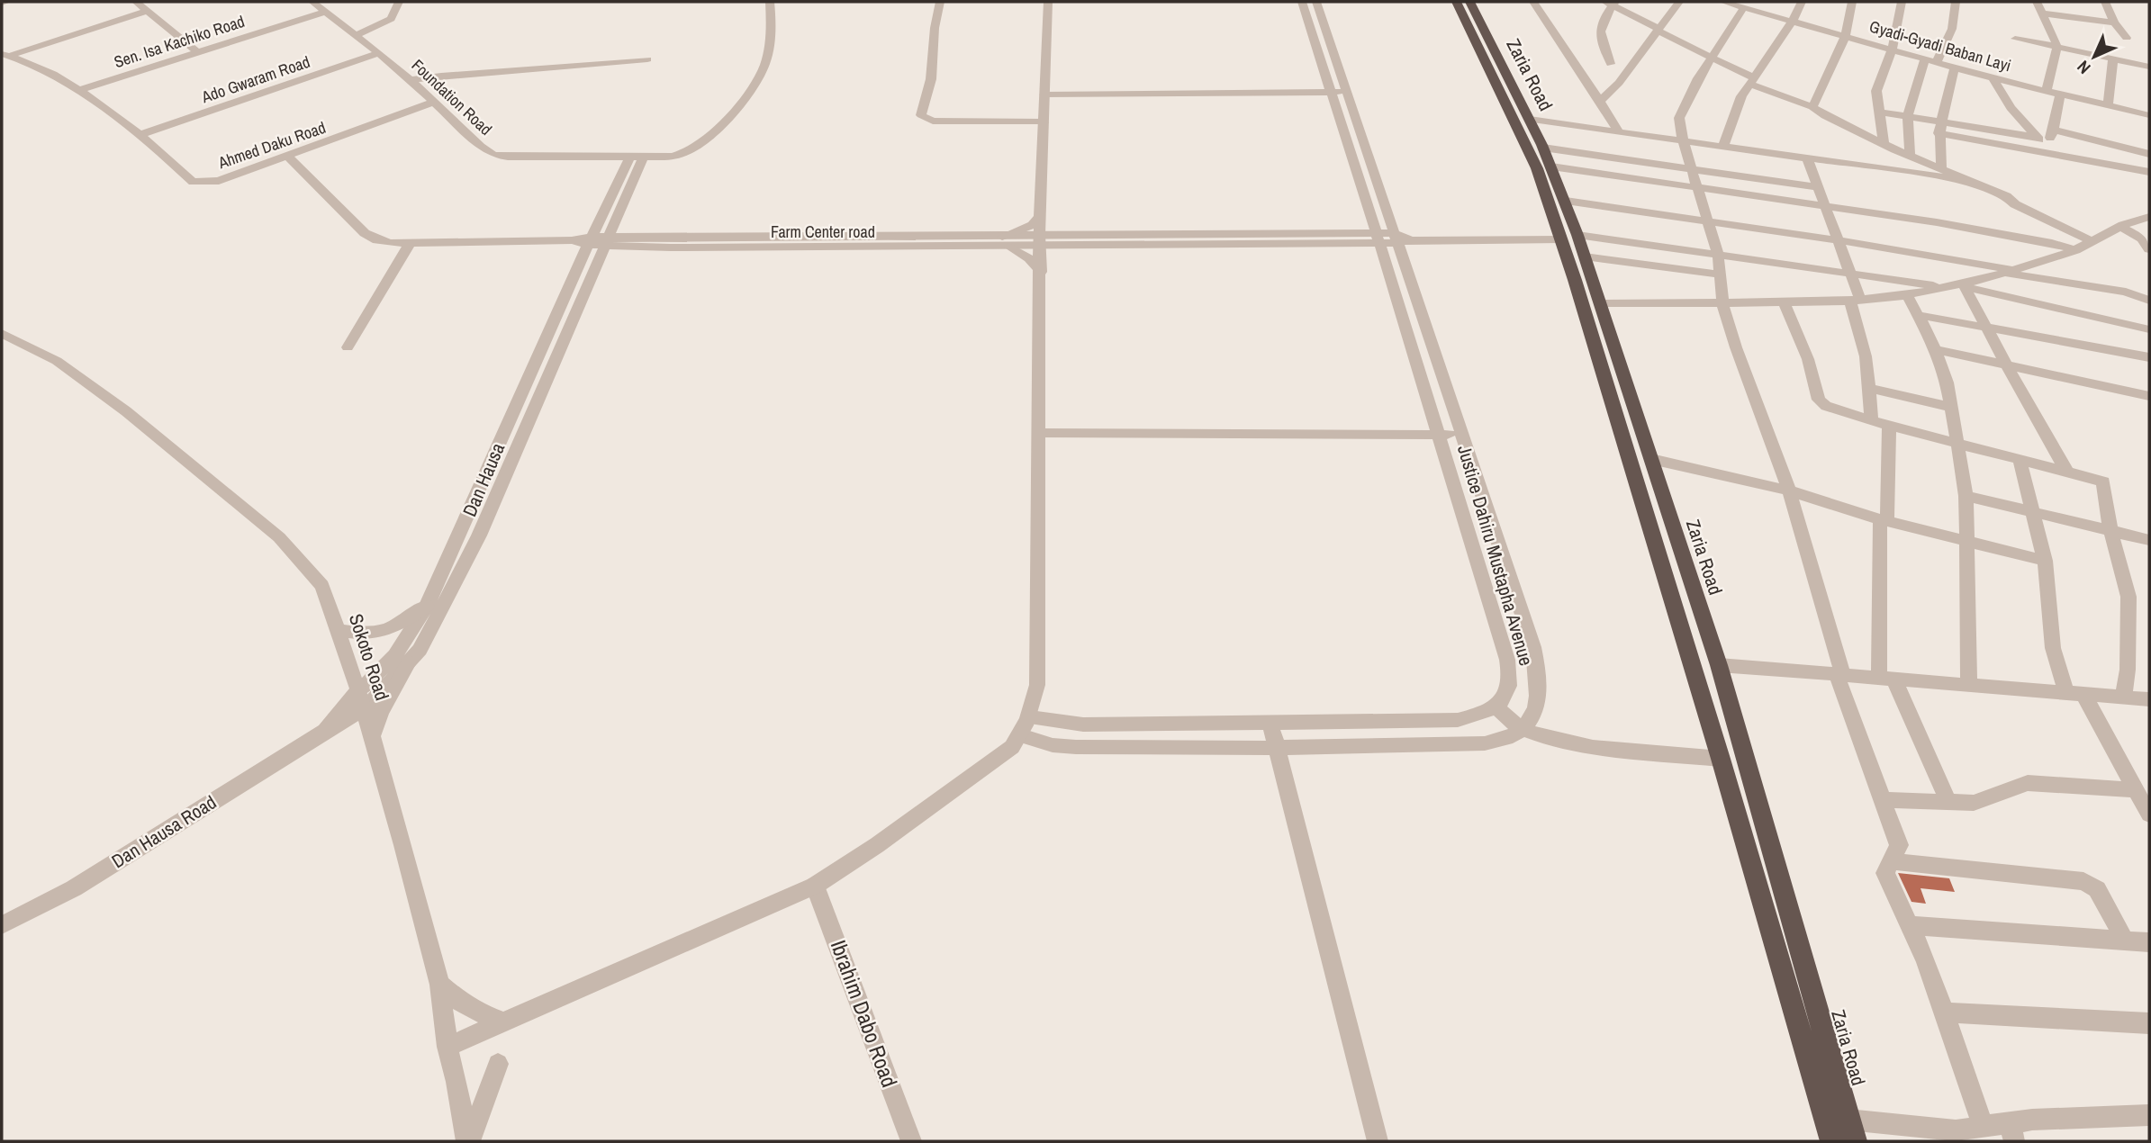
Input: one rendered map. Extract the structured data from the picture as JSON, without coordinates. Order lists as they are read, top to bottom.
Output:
{
  "streets": {
    "highway": ["Zaria Road"],
    "street": [
      "Sen. Isa Kachiko Road",
      "Gyadi-Gyadi Baban Layi",
      "Ado Gwaram Road",
      "Foundation Road",
      "Ahmed Daku Road",
      "Farm Center road",
      "Dan Hausa",
      "Justice Dahiru Mustapha Avenue",
      "Sokoto Road",
      "Dan Hausa Road",
      "Ibrahim Dabo Road"
    ]
  },
  "crossings": [
    ["Sen. Isa Kachiko Road", "Foundation Road"],
    ["Sen. Isa Kachiko Road", "Ahmed Daku Road"],
    ["Ado Gwaram Road", "Foundation Road"],
    ["Ado Gwaram Road", "Ahmed Daku Road"],
    ["Foundation Road", "Ahmed Daku Road"],
    ["Foundation Road", "Dan Hausa"],
    ["Ahmed Daku Road", "Farm Center road"],
    ["Farm Center road", "Dan Hausa"],
    ["Dan Hausa", "Sokoto Road"],
    ["Dan Hausa", "Dan Hausa Road"]
  ],
  "north": "bottom left"
}
